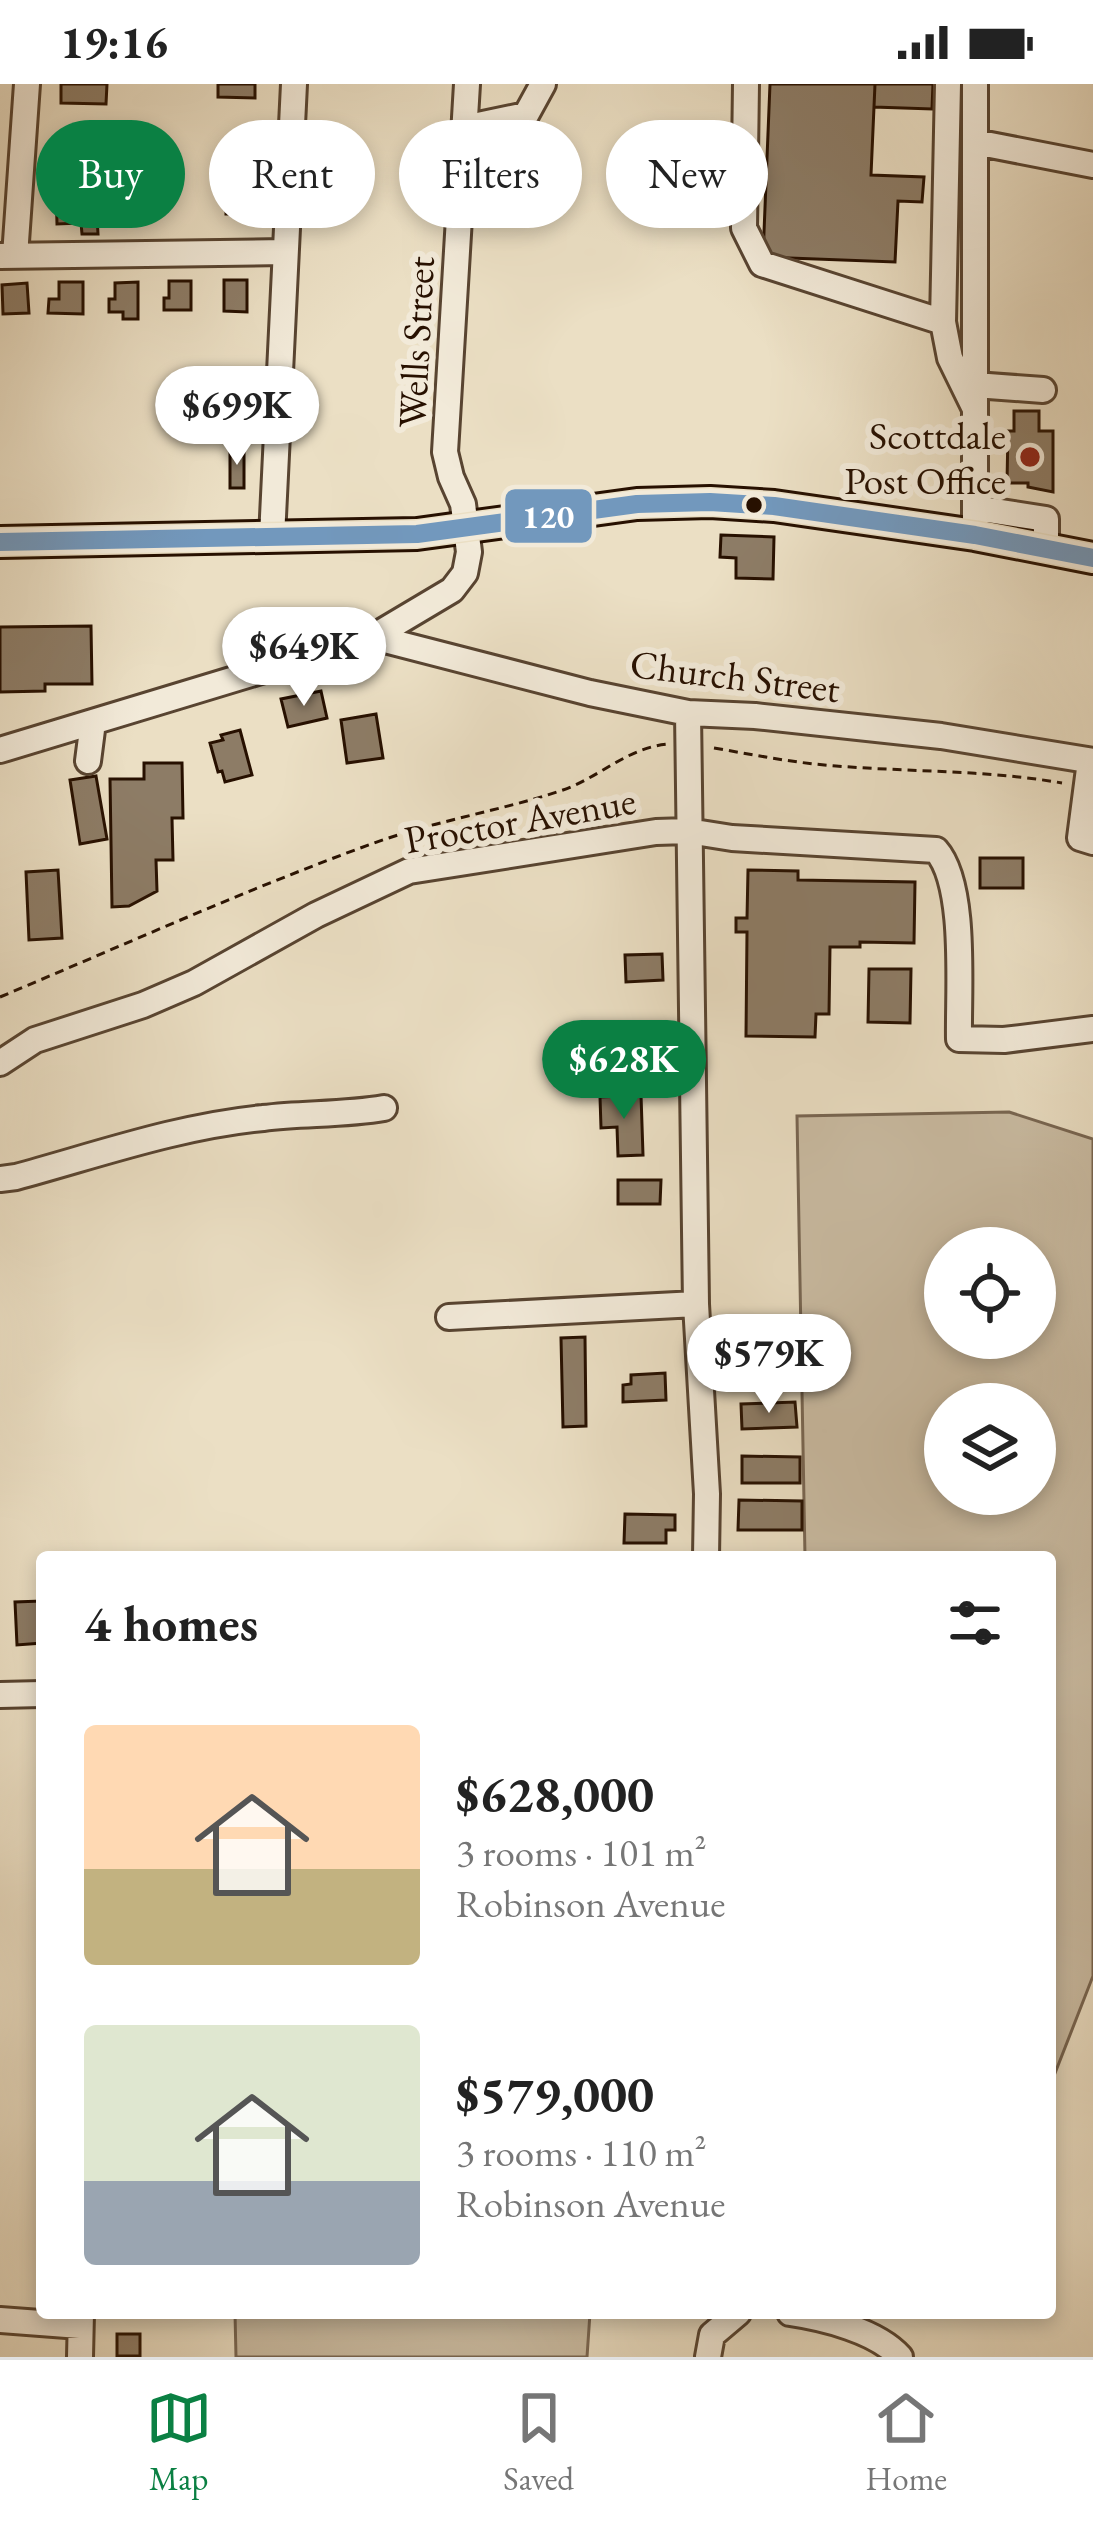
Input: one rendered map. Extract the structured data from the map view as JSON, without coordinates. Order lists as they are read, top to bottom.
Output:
{
  "streets": {
    "street": ["Wells Street", "Church Street", "Proctor Avenue"]
  },
  "places": ["Scottdale Post Office"],
  "lines": ["transit line 120"],
  "page": {
    "status": "19:16",
    "chip": [
      "Buy",
      "Rent",
      "Filters",
      "New"
    ],
    "price": [
      "$699K",
      "$649K",
      "$628K",
      "$579K"
    ],
    "heading": "4 homes",
    "list": [
      {
        "name": "$628,000",
        "note": "3 rooms · 101 m² · Robinson Avenue"
      },
      {
        "name": "$579,000",
        "note": "3 rooms · 110 m² · Robinson Avenue"
      }
    ],
    "tabs": ["Map", "Saved", "Home"]
  }
}
